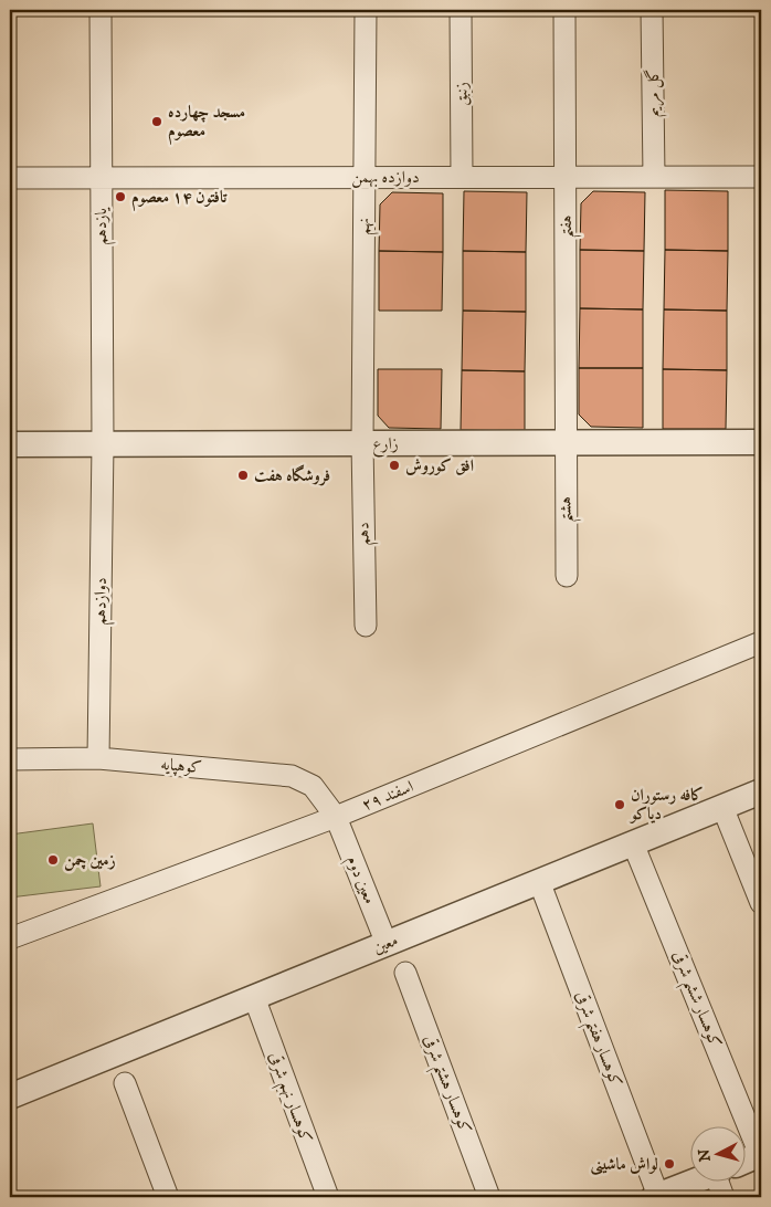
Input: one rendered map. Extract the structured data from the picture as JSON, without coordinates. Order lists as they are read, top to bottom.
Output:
{
  "streets": {
    "street": [
      "گل مریم",
      "زنبق",
      "دوازده بهمن",
      "یازدهم",
      "نهم",
      "هفتم",
      "زارع",
      "هشتم",
      "دهم",
      "دوازدهم",
      "کوهپایه",
      "۲۹ اسفند",
      "معین دوم",
      "معین",
      "کوهسار ششم شرقی",
      "کوهسار هفتم شرقی",
      "کوهسار هشتم شرقی",
      "کوهسار نهم شرقی"
    ]
  },
  "crossings": [
    ["گل مریم", "دوازده بهمن"],
    ["زنبق", "دوازده بهمن"],
    ["دوازده بهمن", "یازدهم"],
    ["دوازده بهمن", "نهم"],
    ["دوازده بهمن", "هفتم"],
    ["یازدهم", "زارع"],
    ["یازدهم", "دوازدهم"],
    ["نهم", "زارع"],
    ["نهم", "دهم"],
    ["هفتم", "زارع"],
    ["هفتم", "هشتم"],
    ["زارع", "هشتم"],
    ["زارع", "دهم"],
    ["زارع", "دوازدهم"],
    ["دوازدهم", "کوهپایه"],
    ["کوهپایه", "۲۹ اسفند"],
    ["کوهپایه", "معین دوم"],
    ["۲۹ اسفند", "معین دوم"],
    ["معین دوم", "معین"],
    ["معین", "کوهسار ششم شرقی"],
    ["معین", "کوهسار هفتم شرقی"],
    ["معین", "کوهسار نهم شرقی"]
  ],
  "places": [
    "مسجد چهارده معصوم",
    "تافتون ۱۴ معصوم",
    "افق کوروش",
    "فروشگاه هفت",
    "کافه رستوران دیاکو",
    "زمین چمن",
    "لواش ماشینی"
  ],
  "north": "left"
}
